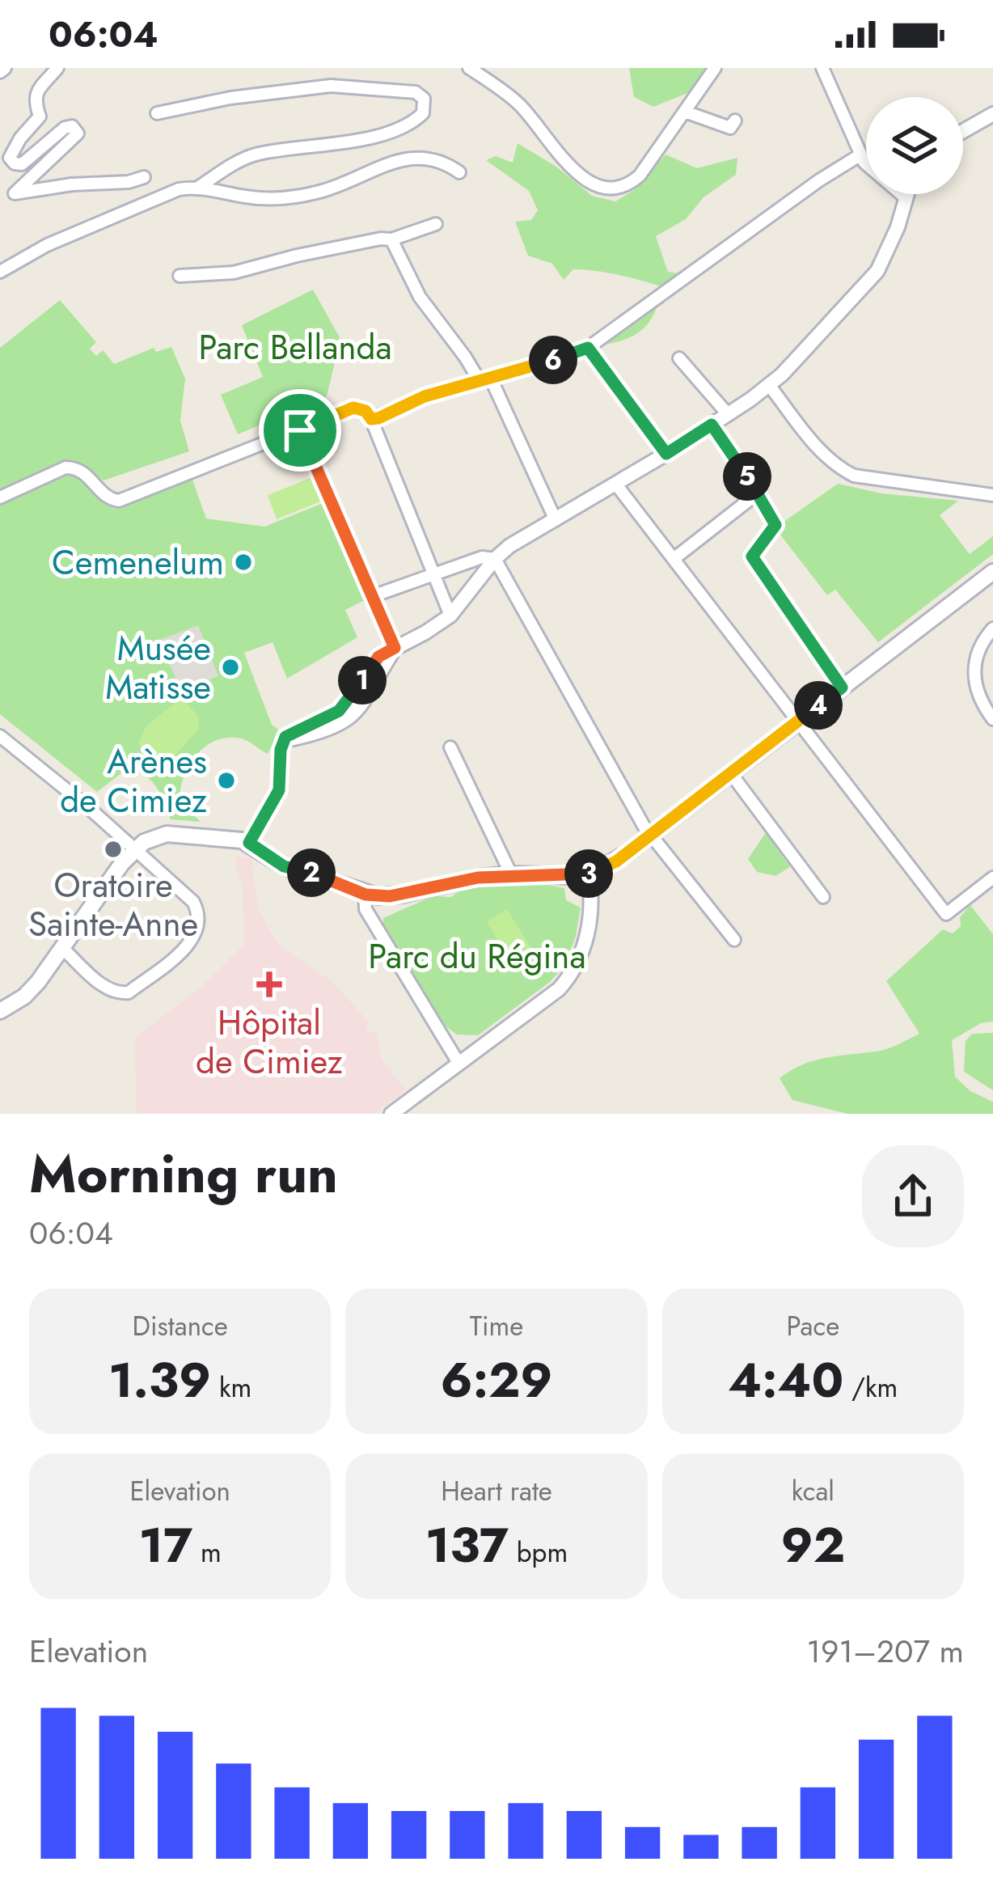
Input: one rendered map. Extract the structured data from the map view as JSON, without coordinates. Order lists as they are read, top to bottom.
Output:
{
  "parks": ["Parc Bellanda", "Parc du Régina"],
  "places": {
    "other": [
      "Cemenelum",
      "Musée Matisse",
      "Arènes de Cimiez",
      "Oratoire Sainte-Anne"
    ],
    "health": ["Hôpital de Cimiez"]
  },
  "page": {
    "status": "06:04",
    "pins": [
      "6",
      "5",
      "1",
      "4",
      "2",
      "3"
    ],
    "heading": ["Morning run", "06:04"],
    "stats": [
      ["Distance", "1.39 km"],
      ["Time", "6:29"],
      ["Pace", "4:40 /km"],
      ["Elevation", "17 m"],
      ["Heart rate", "137 bpm"],
      ["kcal", "92"]
    ],
    "chart": ["Elevation", "191–207 m"]
  }
}
